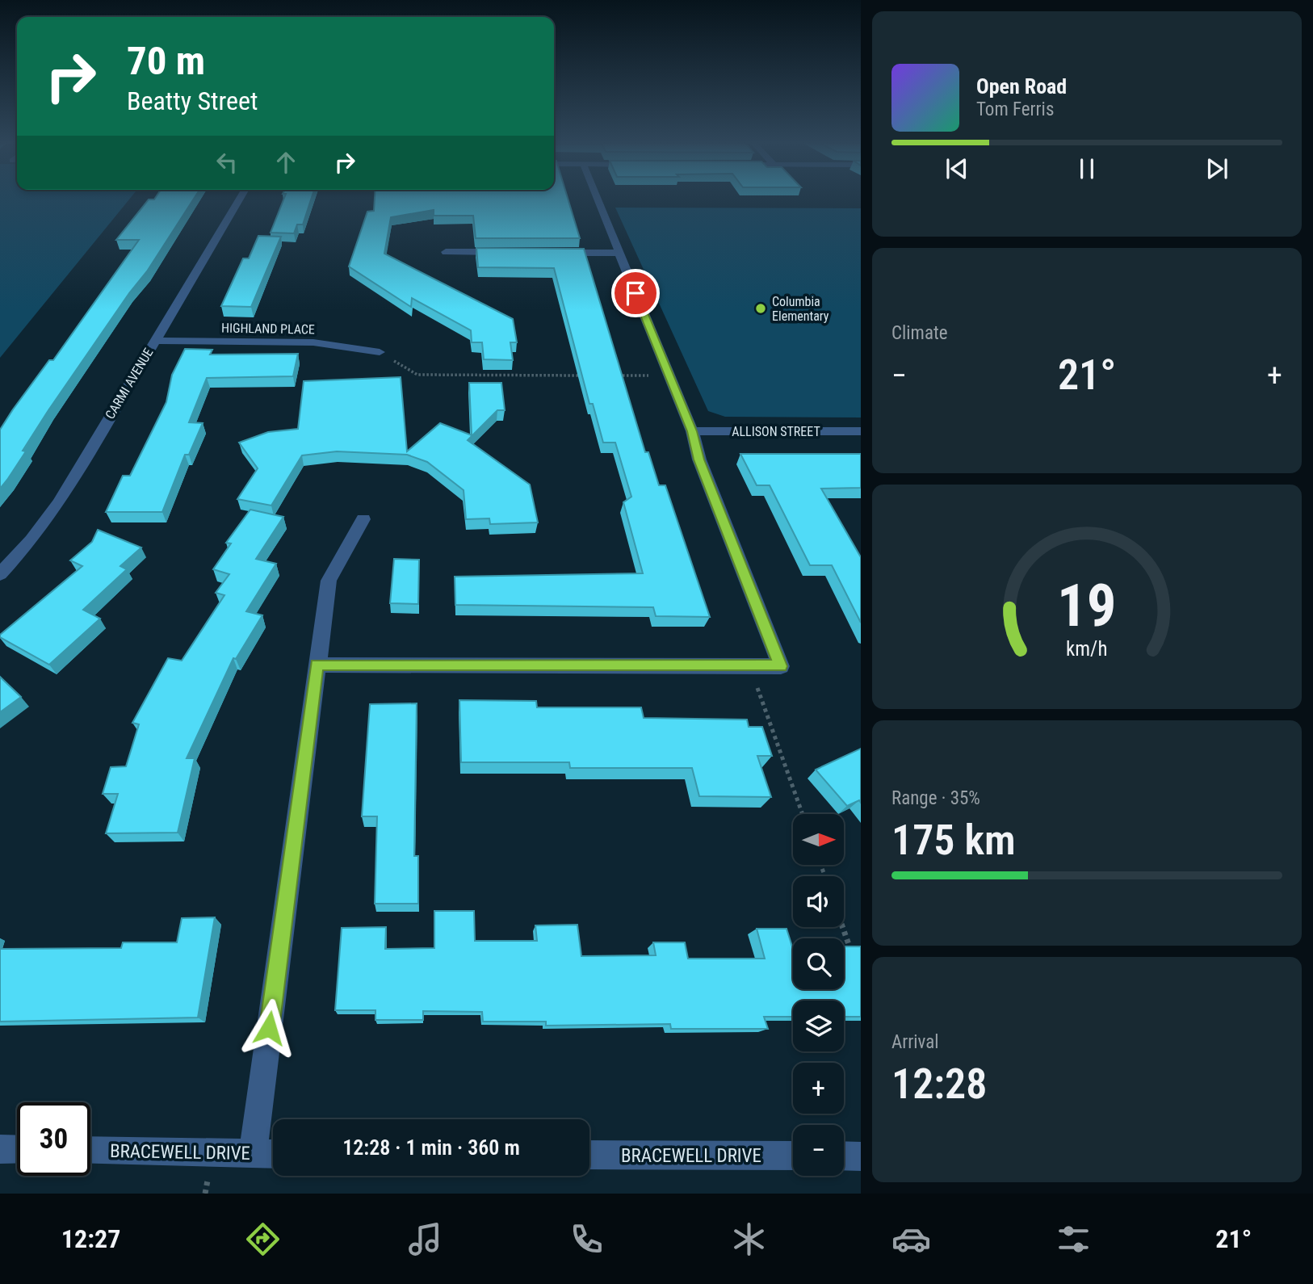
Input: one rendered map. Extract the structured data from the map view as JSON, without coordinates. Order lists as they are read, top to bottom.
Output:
{
  "streets": {
    "street": [
      "HIGHLAND PLACE",
      "CARMI AVENUE",
      "ALLISON STREET",
      "BRACEWELL DRIVE"
    ]
  },
  "crossings": [
    ["HIGHLAND PLACE", "CARMI AVENUE"]
  ],
  "places": ["Columbia Elementary"],
  "north": "right",
  "page": {
    "turn": ["70 m", "Beatty Street"],
    "song": ["Open Road", "Tom Ferris"],
    "tile": [
      "Climate",
      ["Range · 35%", "175 km"],
      ["Arrival", "12:28"]
    ],
    "heat": ["−", "21°", "+"],
    "map_buttons": ["+", "−"],
    "limit": "30",
    "trip": "12:28 · 1 min · 360 m",
    "tabs": ["12:27", "21°"],
    "gauge": ["19", "km/h"]
  }
}
